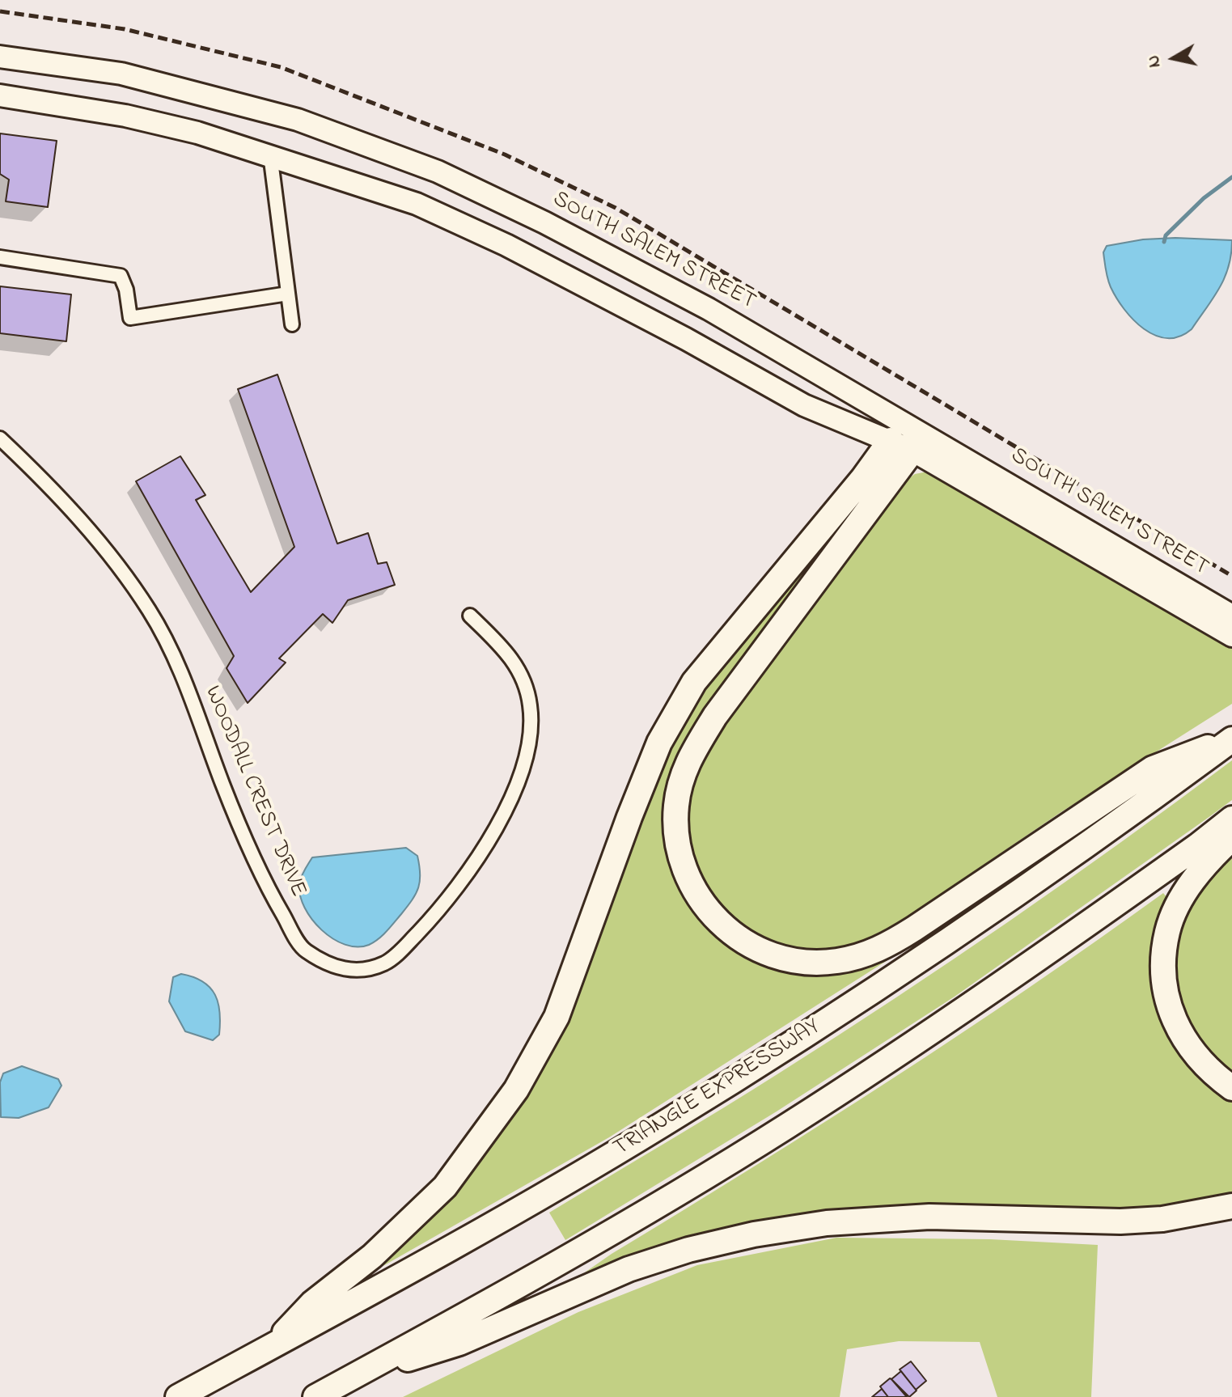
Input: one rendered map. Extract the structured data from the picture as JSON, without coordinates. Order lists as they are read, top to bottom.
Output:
{
  "streets": {
    "highway": ["TRIANGLE EXPRESSWAY"],
    "main road": ["SOUTH SALEM STREET"],
    "street": ["WOODALL CREST DRIVE"]
  },
  "north": "left"
}
